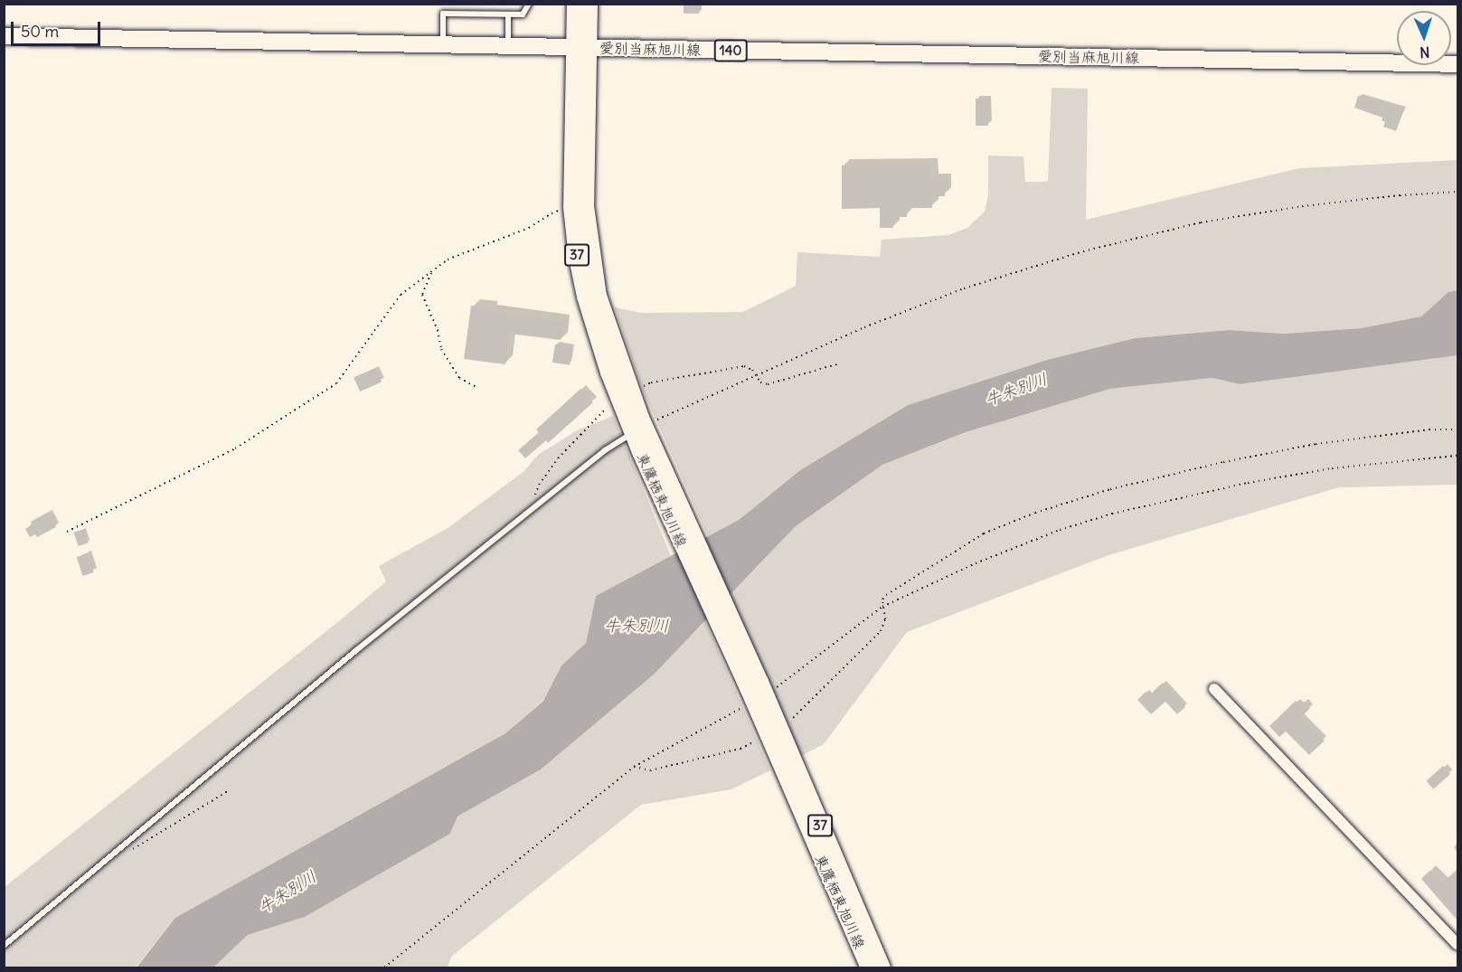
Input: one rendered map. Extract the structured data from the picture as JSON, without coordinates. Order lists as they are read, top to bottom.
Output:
{
  "streets": {
    "main road": [
      "愛別当麻旭川線",
      "140",
      "37",
      "東鷹栖東旭川線"
    ]
  },
  "crossings": [
    ["愛別当麻旭川線", "東鷹栖東旭川線"]
  ],
  "water": ["牛朱別川"],
  "scale_bar": "50 m",
  "north": "bottom"
}
